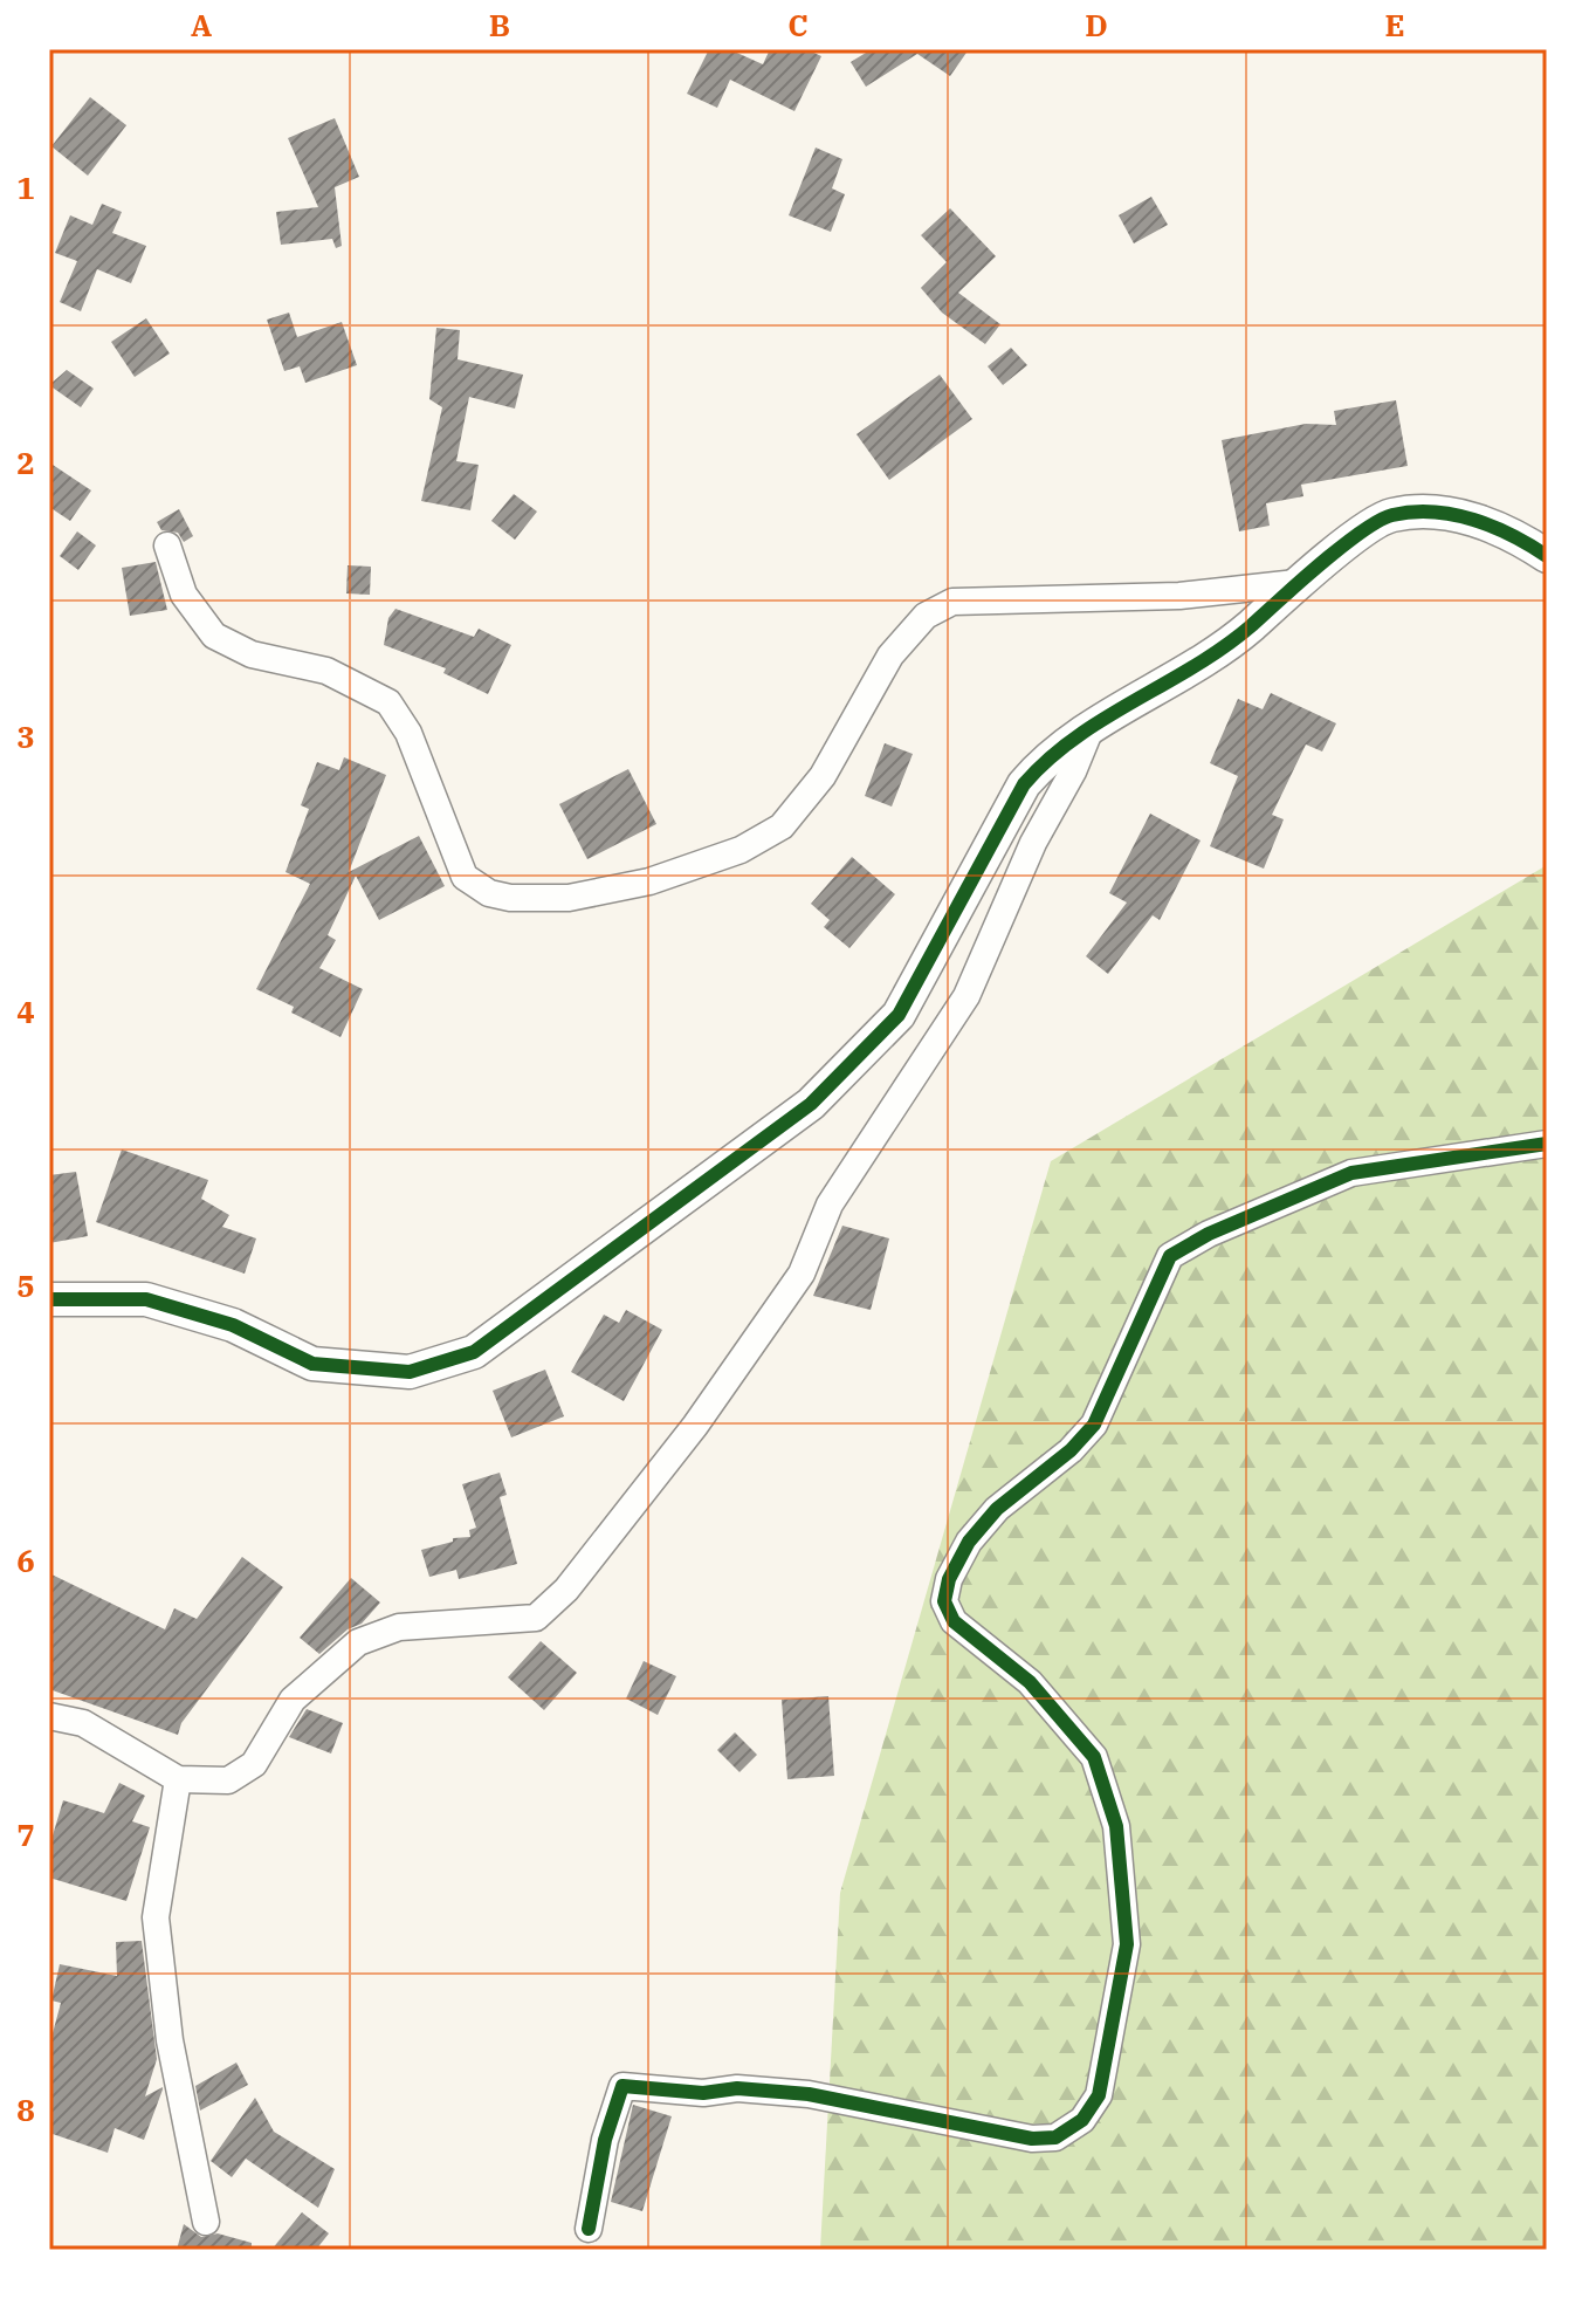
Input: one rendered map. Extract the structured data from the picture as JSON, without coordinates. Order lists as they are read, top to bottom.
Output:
{
  "grid": {
    "columns": [
      "A",
      "B",
      "C",
      "D",
      "E"
    ],
    "rows": [
      "1",
      "2",
      "3",
      "4",
      "5",
      "6",
      "7",
      "8"
    ]
  }
}
